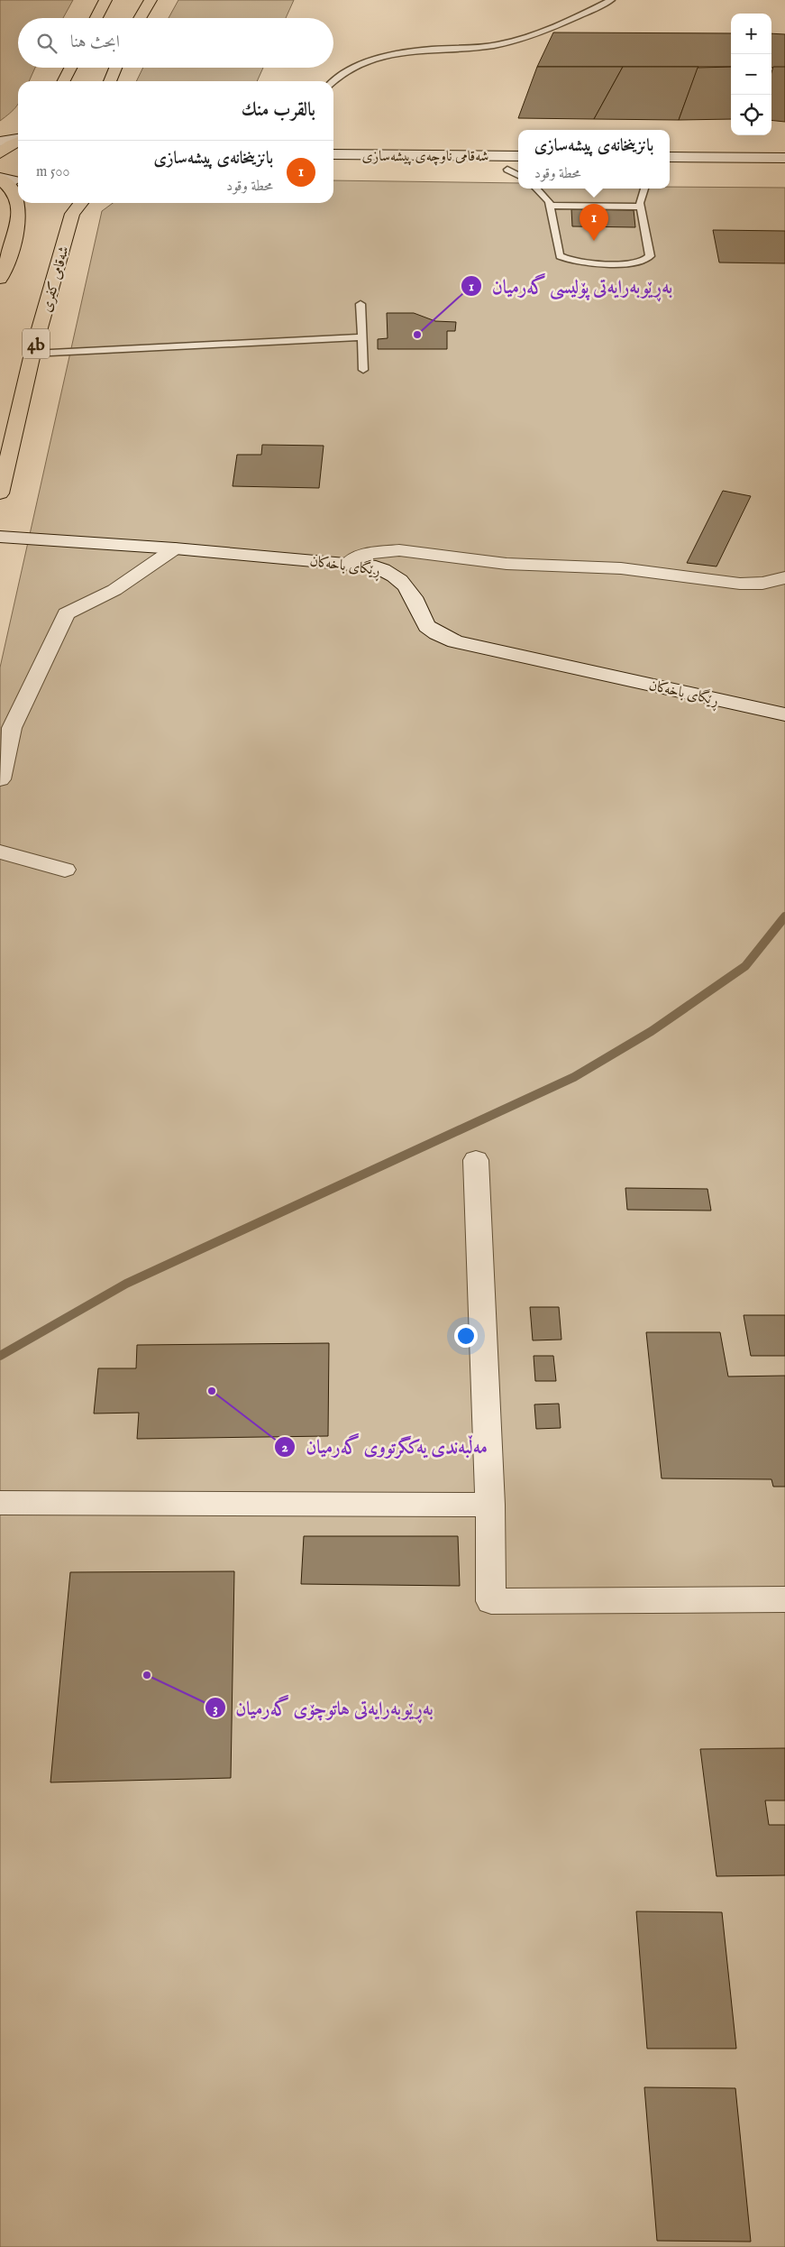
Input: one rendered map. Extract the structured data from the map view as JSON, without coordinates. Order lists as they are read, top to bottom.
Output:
{
  "streets": {
    "highway": ["شەقامی کفری", "4b"],
    "street": ["شەقامی ناوچەی پیشەسازی", "ڕێگای باخەکان"]
  },
  "places": ["بەڕێوبەرایەتی پۆلیسی گەرمیان", "مەڵبەندی یەکگرتووی گەرمیان", "بەڕێوبەرایەتی هاتوچۆی گەرمیان"],
  "page": {
    "map_buttons": ["+", "−"],
    "search": "ابحث هنا",
    "heading": "بالقرب منك",
    "popup": ["بانزینخانەی پیشەسازی", "محطة وقود"],
    "list": [
      {
        "mark": "1",
        "name": "بانزینخانەی پیشەسازی",
        "note": "محطة وقود",
        "value": "500 m"
      }
    ],
    "pins": "1"
  }
}
